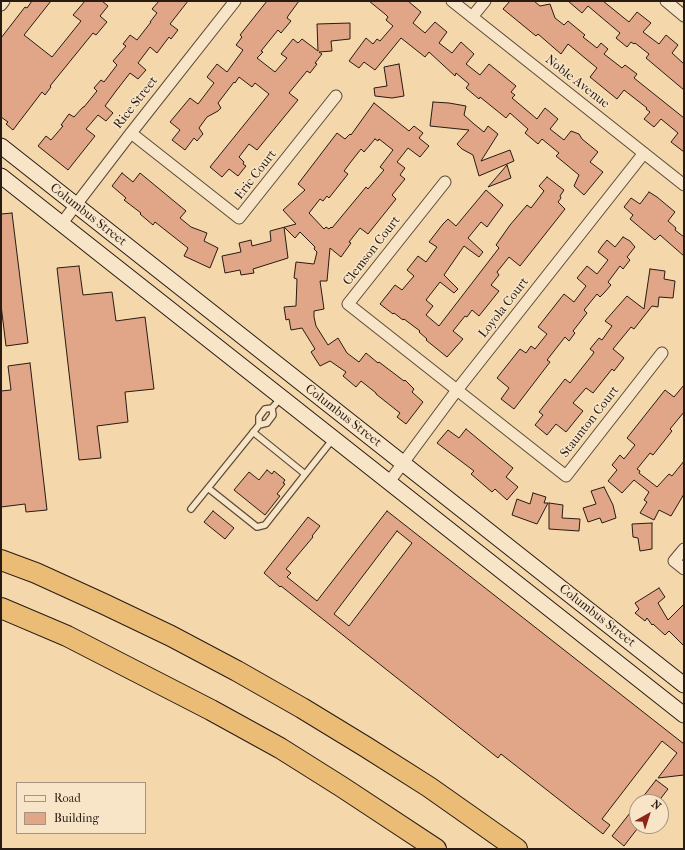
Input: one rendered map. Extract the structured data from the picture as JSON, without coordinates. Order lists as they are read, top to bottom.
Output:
{
  "streets": {
    "main road": ["Columbus Street"],
    "street": [
      "Noble Avenue",
      "Rice Street",
      "Eric Court",
      "Clemson Court",
      "Loyola Court",
      "Staunton Court"
    ]
  },
  "crossings": [
    ["Noble Avenue", "Loyola Court"],
    ["Rice Street", "Eric Court"],
    ["Rice Street", "Columbus Street"],
    ["Columbus Street", "Loyola Court"],
    ["Clemson Court", "Loyola Court"],
    ["Clemson Court", "Staunton Court"],
    ["Loyola Court", "Staunton Court"]
  ],
  "legend": ["Road", "Building"],
  "north": "top right"
}
